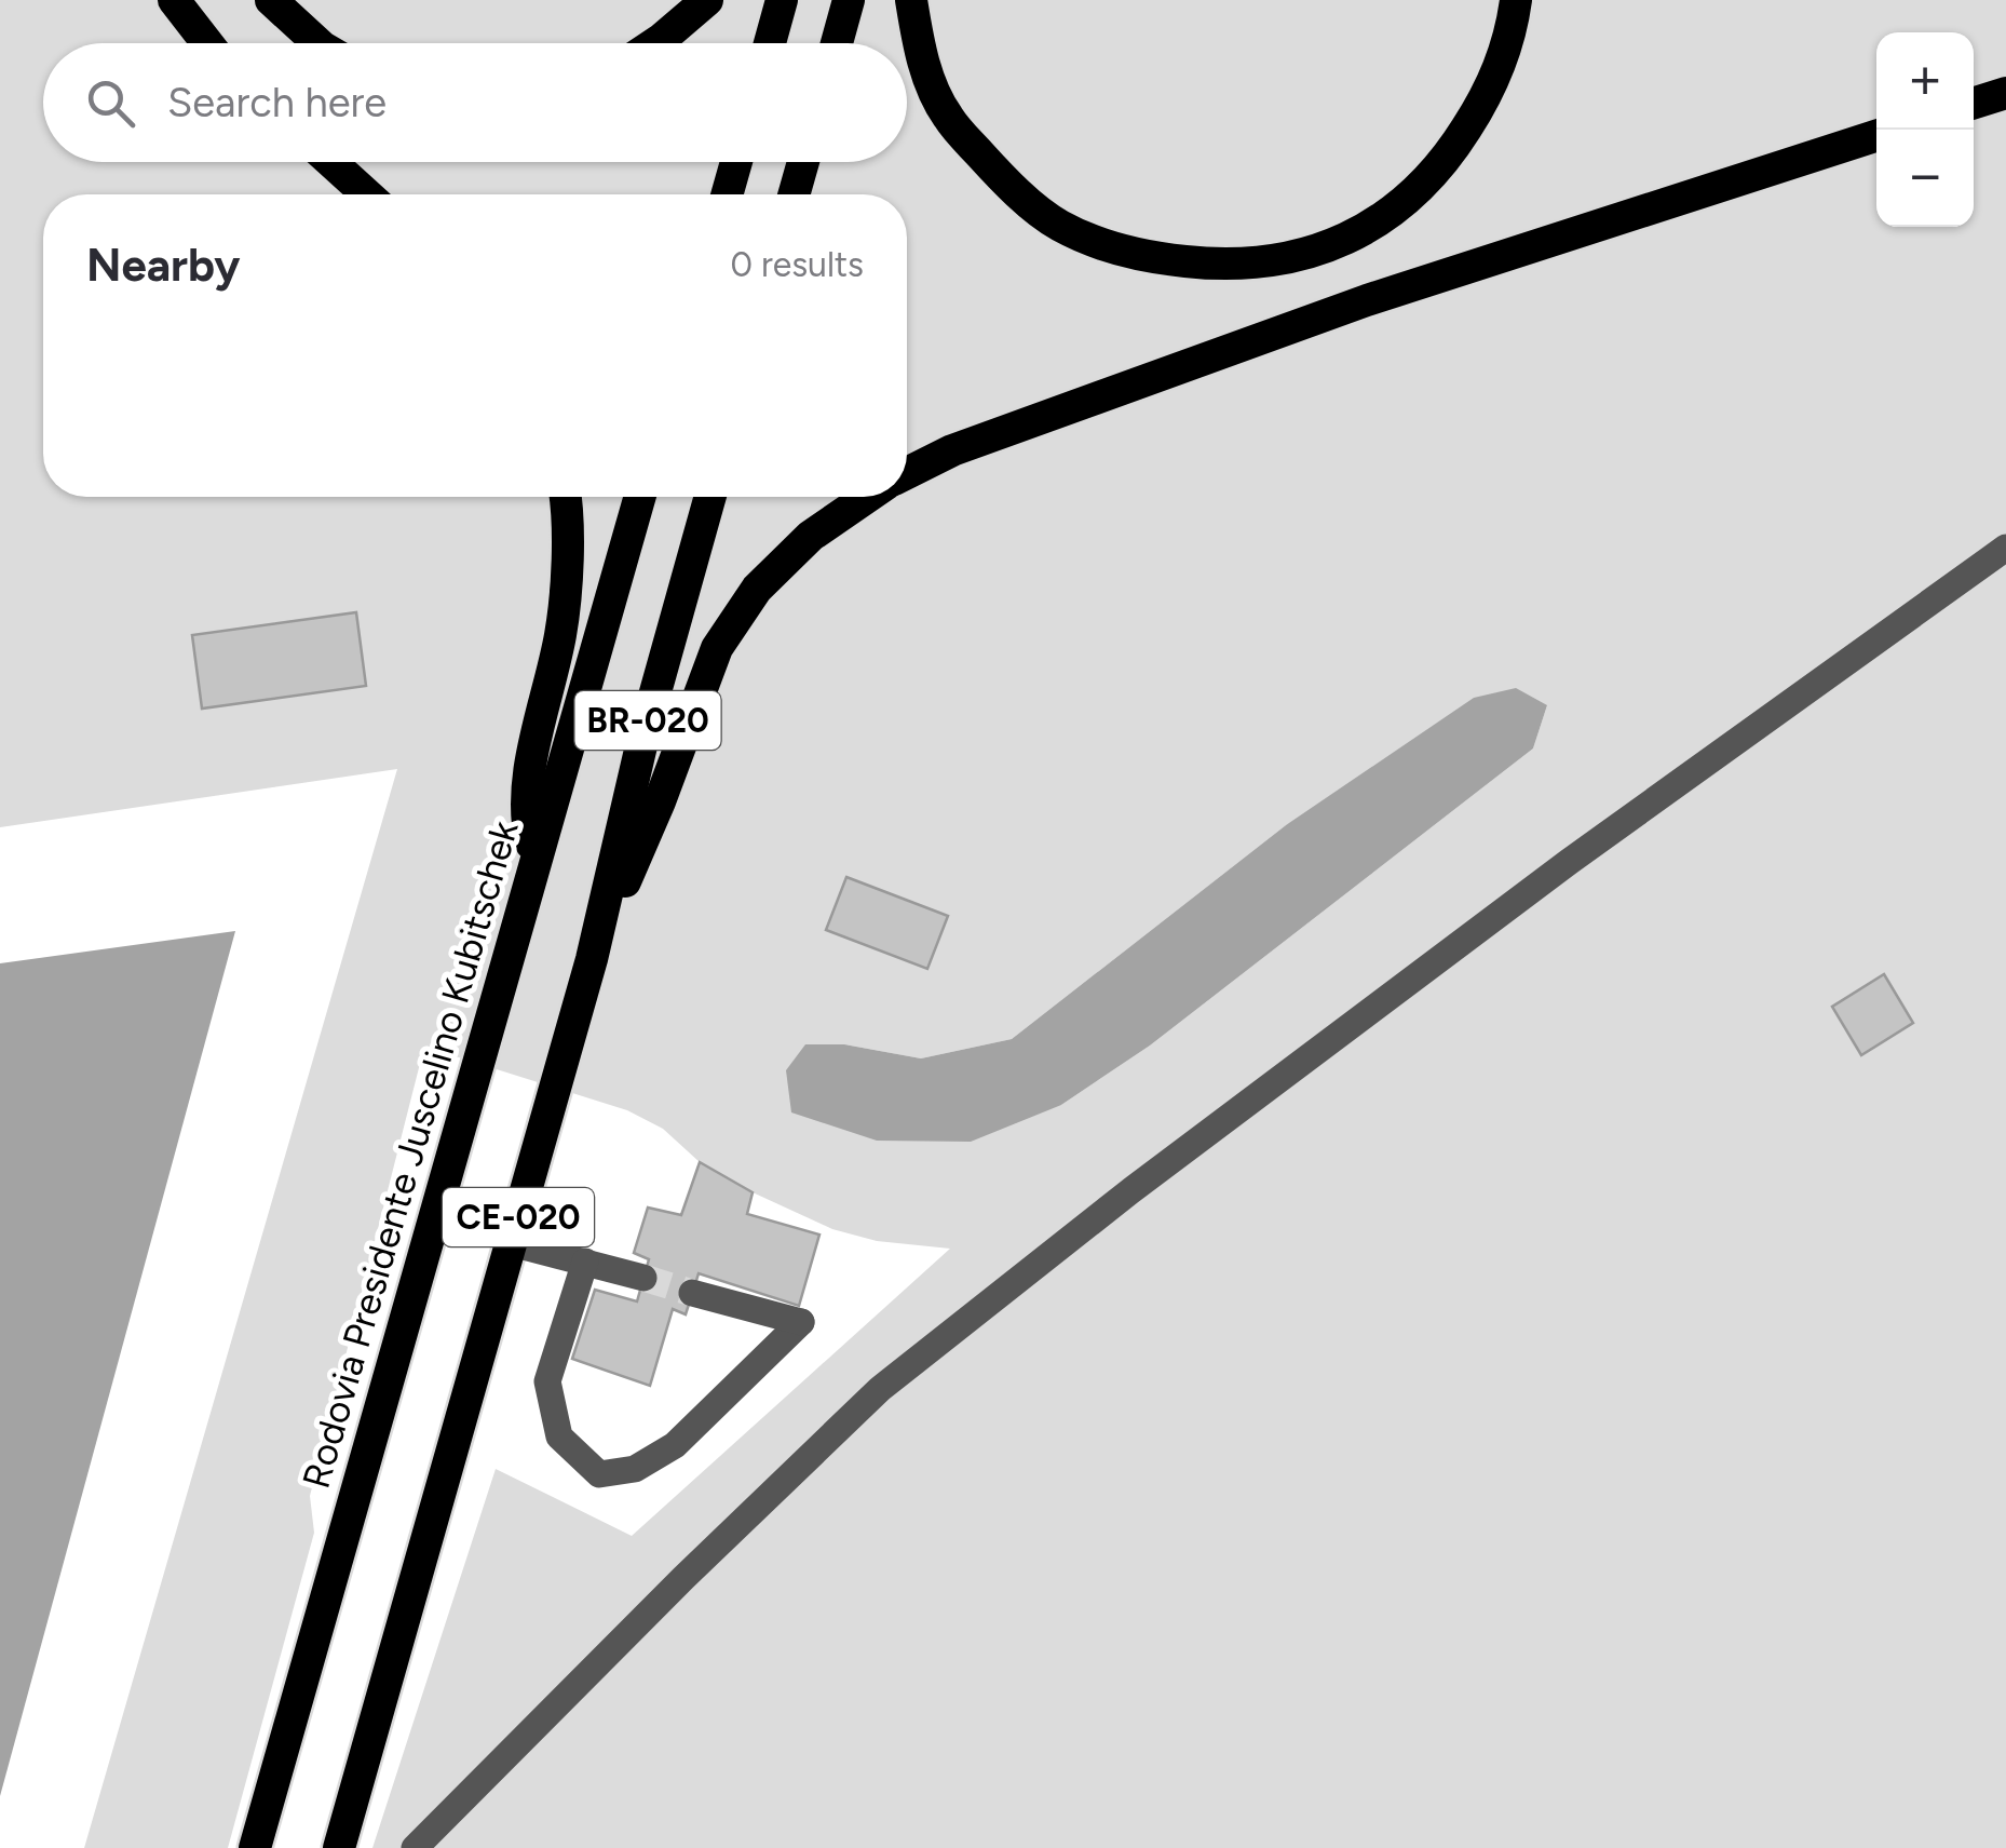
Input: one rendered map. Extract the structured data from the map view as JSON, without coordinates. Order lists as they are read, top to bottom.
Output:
{
  "streets": {
    "highway": ["BR-020", "Rodovia Presidente Juscelino Kubitschek", "CE-020"]
  },
  "crossings": [
    ["BR-020", "CE-020"]
  ],
  "page": {
    "map_buttons": ["+", "−"],
    "search": "Search here",
    "heading": ["Nearby", "0 results"]
  }
}
